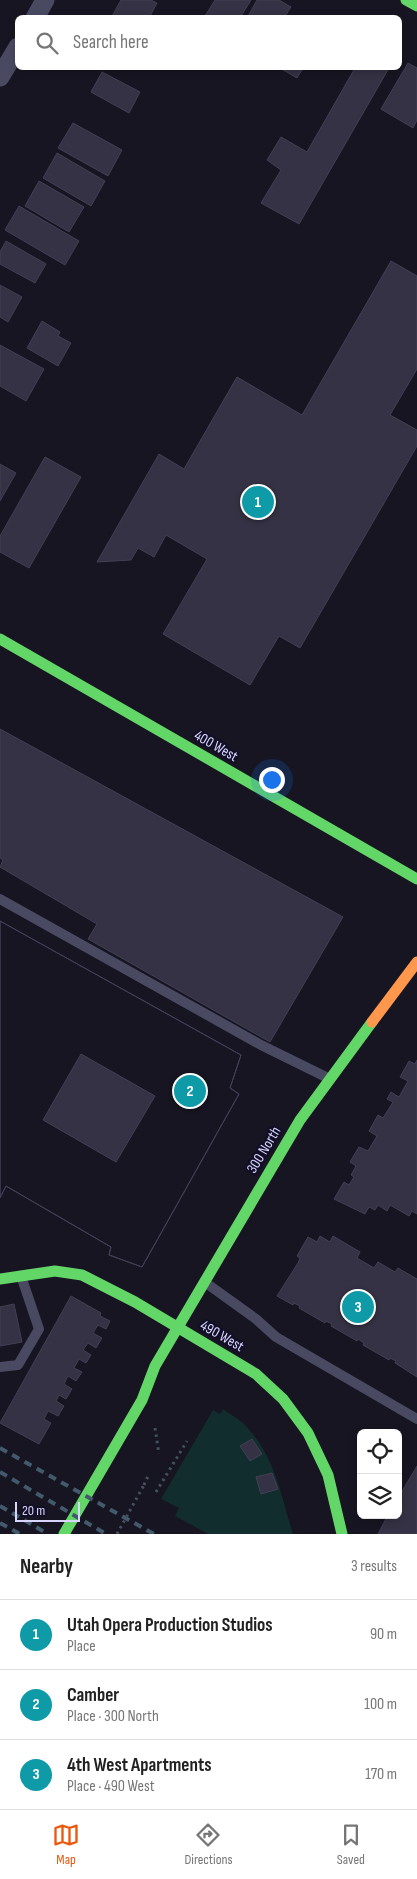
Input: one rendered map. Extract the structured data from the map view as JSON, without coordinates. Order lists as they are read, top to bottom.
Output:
{
  "streets": {
    "street": ["400 West", "300 North", "490 West"]
  },
  "crossings": [
    ["300 North", "490 West"]
  ],
  "scale_bar": "20 m",
  "page": {
    "search": "Search here",
    "pins": ["1", "2", "3"],
    "scale": "20 m",
    "heading": ["Nearby", "3 results"],
    "list": [
      {
        "mark": "1",
        "name": "Utah Opera Production Studios",
        "note": "Place",
        "value": "90 m"
      },
      {
        "mark": "2",
        "name": "Camber",
        "note": "Place · 300 North",
        "value": "100 m"
      },
      {
        "mark": "3",
        "name": "4th West Apartments",
        "note": "Place · 490 West",
        "value": "170 m"
      }
    ],
    "nav": ["Map", "Directions", "Saved"]
  }
}
